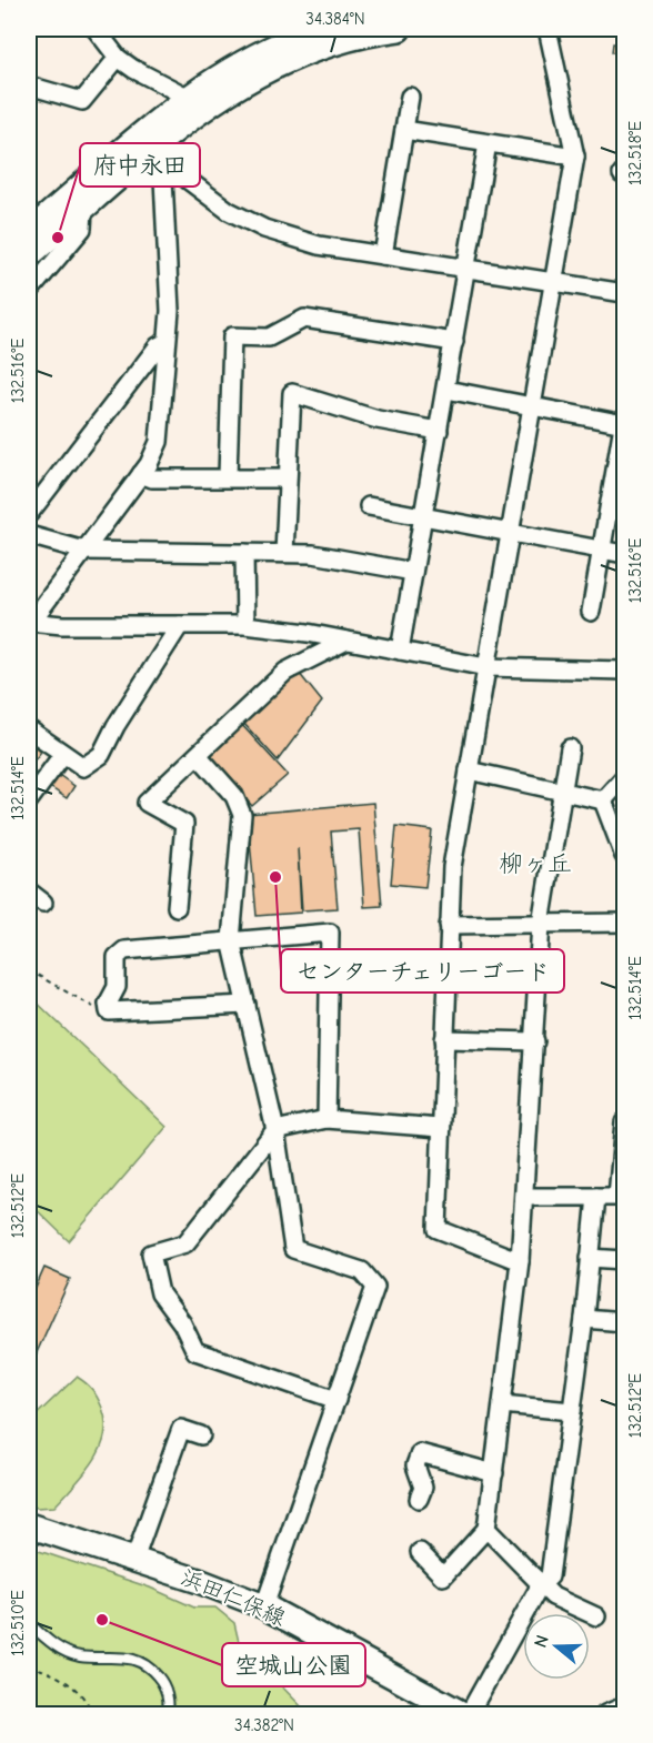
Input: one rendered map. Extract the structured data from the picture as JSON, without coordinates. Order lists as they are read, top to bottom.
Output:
{
  "streets": {
    "main road": ["浜田仁保線"]
  },
  "districts": ["柳ヶ丘"],
  "places": ["府中永田", "センターチェリーゴード", "空城山公園"],
  "north": "left",
  "coordinates": [
    "34.384°N",
    "132.518°E",
    "132.516°E",
    "132.514°E",
    "132.512°E",
    "132.510°E",
    "34.382°N"
  ]
}
